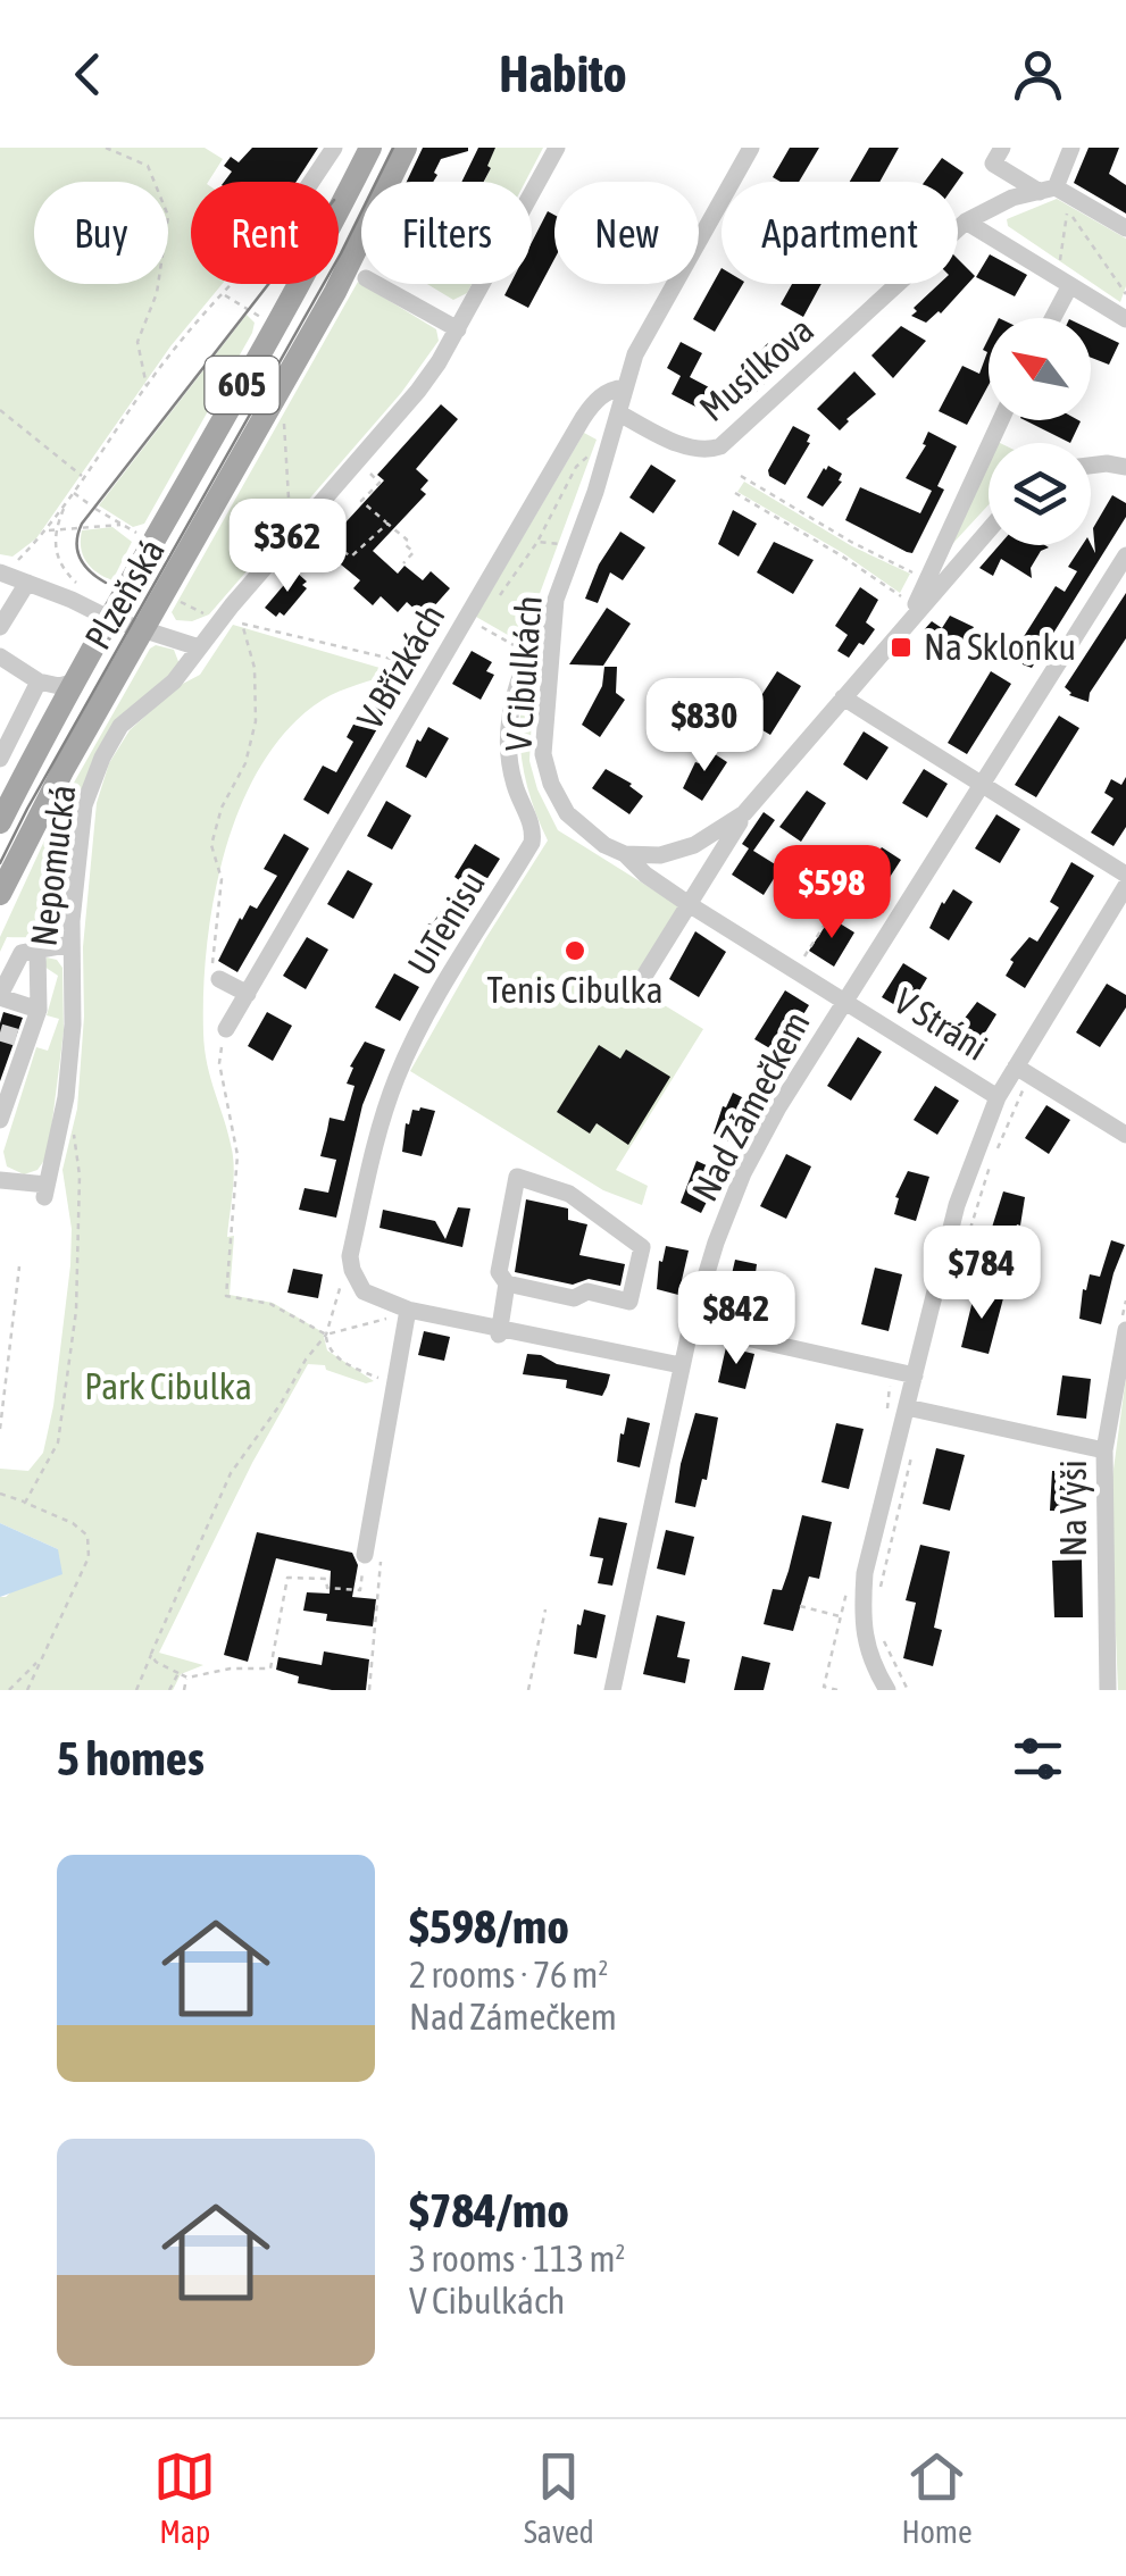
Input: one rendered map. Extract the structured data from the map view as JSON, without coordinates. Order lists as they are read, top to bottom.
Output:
{
  "streets": {
    "main road": ["605", "Plzeňská"],
    "street": [
      "Musílkova",
      "V Břízkách",
      "V Cibulkách",
      "Nepomucká",
      "U Tenisu",
      "V Stráni",
      "Nad Zámečkem",
      "Na Výši"
    ]
  },
  "crossings": [
    ["Musílkova", "V Cibulkách"],
    ["V Břízkách", "V Cibulkách"],
    ["V Cibulkách", "U Tenisu"],
    ["V Cibulkách", "V Stráni"],
    ["V Stráni", "Nad Zámečkem"]
  ],
  "parks": ["Park Cibulka"],
  "places": {
    "transit": ["Na Sklonku"],
    "other": ["Tenis Cibulka"]
  },
  "north": "top left",
  "page": {
    "header": "Habito",
    "chip": [
      "Buy",
      "Rent",
      "Filters",
      "New",
      "Apartment"
    ],
    "price": [
      "$362",
      "$830",
      "$598",
      "$784",
      "$842"
    ],
    "heading": "5 homes",
    "list": [
      {
        "name": "$598/mo",
        "note": "2 rooms · 76 m² · Nad Zámečkem"
      },
      {
        "name": "$784/mo",
        "note": "3 rooms · 113 m² · V Cibulkách"
      }
    ],
    "tabs": ["Map", "Saved", "Home"]
  }
}
